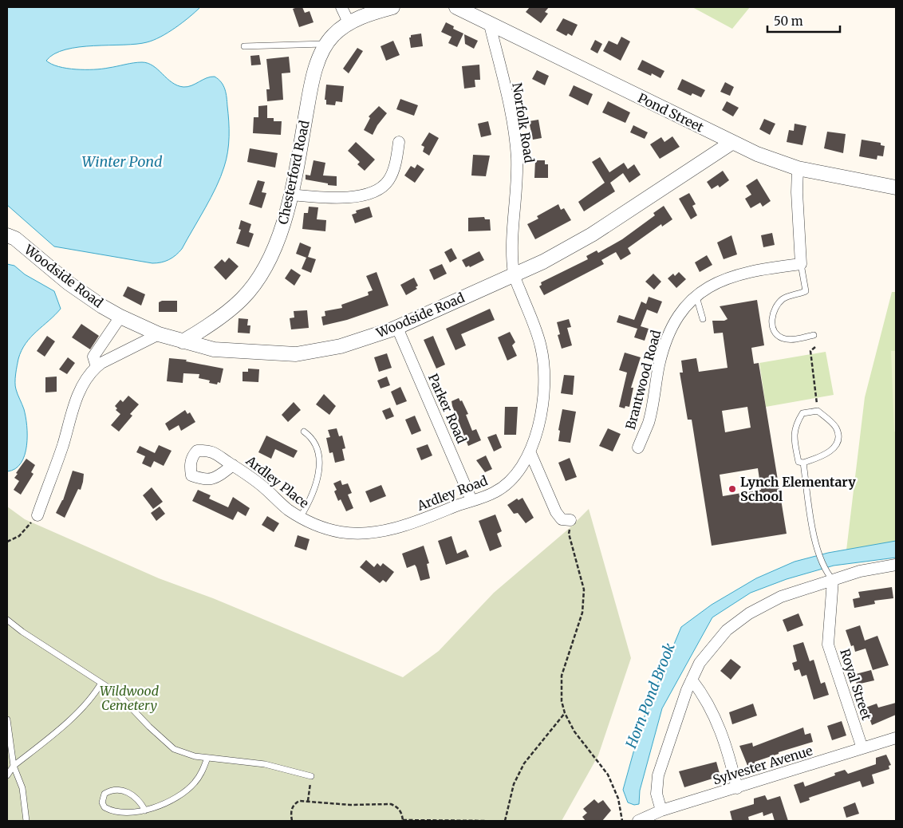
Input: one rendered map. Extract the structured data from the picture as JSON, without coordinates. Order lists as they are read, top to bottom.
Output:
{
  "streets": {
    "street": [
      "Pond Street",
      "Norfolk Road",
      "Chesterford Road",
      "Woodside Road",
      "Brantwood Road",
      "Parker Road",
      "Ardley Place",
      "Ardley Road",
      "Royal Street",
      "Sylvester Avenue"
    ]
  },
  "crossings": [
    ["Pond Street", "Norfolk Road"],
    ["Pond Street", "Woodside Road"],
    ["Norfolk Road", "Woodside Road"],
    ["Norfolk Road", "Ardley Road"],
    ["Chesterford Road", "Woodside Road"],
    ["Woodside Road", "Parker Road"],
    ["Woodside Road", "Ardley Road"],
    ["Parker Road", "Ardley Road"],
    ["Ardley Place", "Ardley Road"],
    ["Royal Street", "Sylvester Avenue"]
  ],
  "water": ["Winter Pond", "Horn Pond Brook"],
  "parks": ["Wildwood Cemetery"],
  "places": ["Lynch Elementary School"],
  "scale_bar": "50 m"
}
